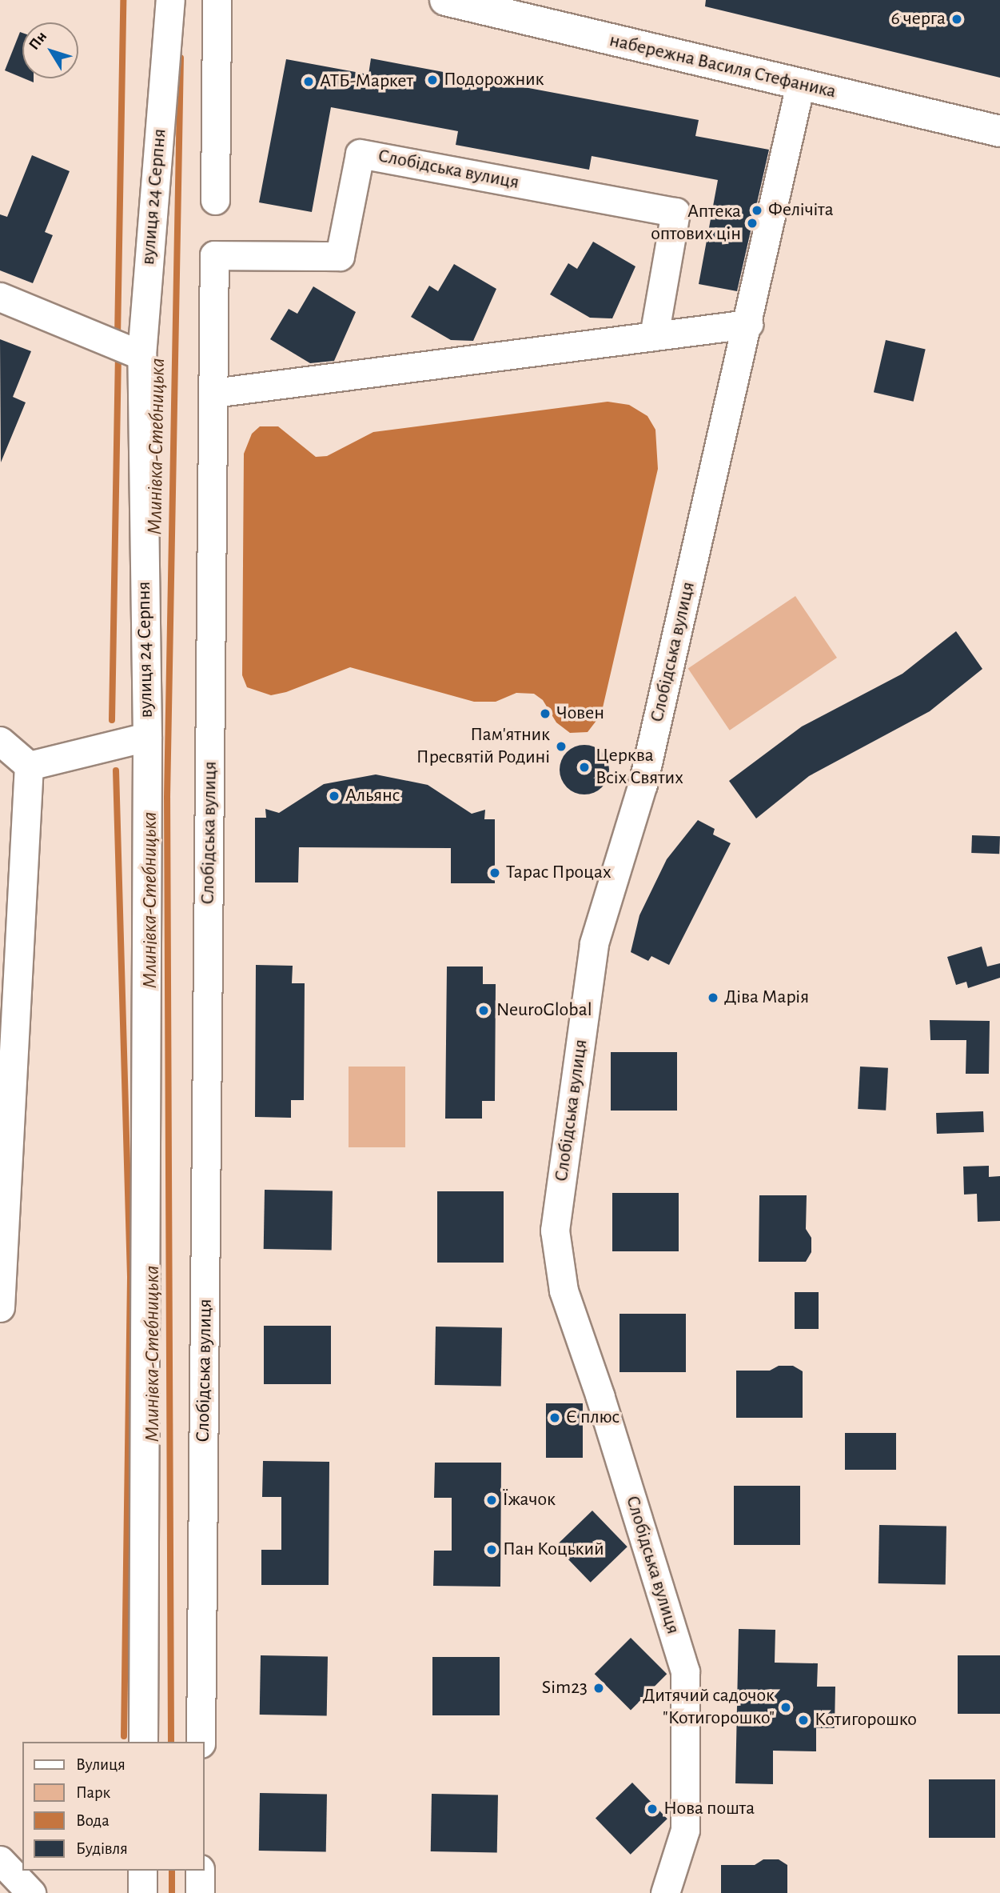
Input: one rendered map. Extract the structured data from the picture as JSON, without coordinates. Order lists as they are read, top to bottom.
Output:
{
  "streets": {
    "main road": ["набережна Василя Стефаника"],
    "street": ["Слобідська вулиця", "вулиця 24 Серпня"]
  },
  "crossings": [
    ["набережна Василя Стефаника", "Слобідська вулиця"]
  ],
  "water": ["Млинівка-Стебницька"],
  "places": [
    "6 черга",
    "Подорожник",
    "АТБ-Маркет",
    "Фелічіта",
    "Аптека оптових цін",
    "Човен",
    "Пам'ятник Пресвятій Родині",
    "Церква Всіх Святих",
    "Альянс",
    "Тарас Процах",
    "Діва Марія",
    "NeuroGlobal",
    "Є плюс",
    "Їжачок",
    "Пан Коцький",
    "Sim23",
    "Дитячий садочок \"Котигорошко\"",
    "Котигорошко",
    "Нова пошта"
  ],
  "legend": [
    "Вулиця",
    "Парк",
    "Вода",
    "Будівля"
  ],
  "north": "top left"
}
